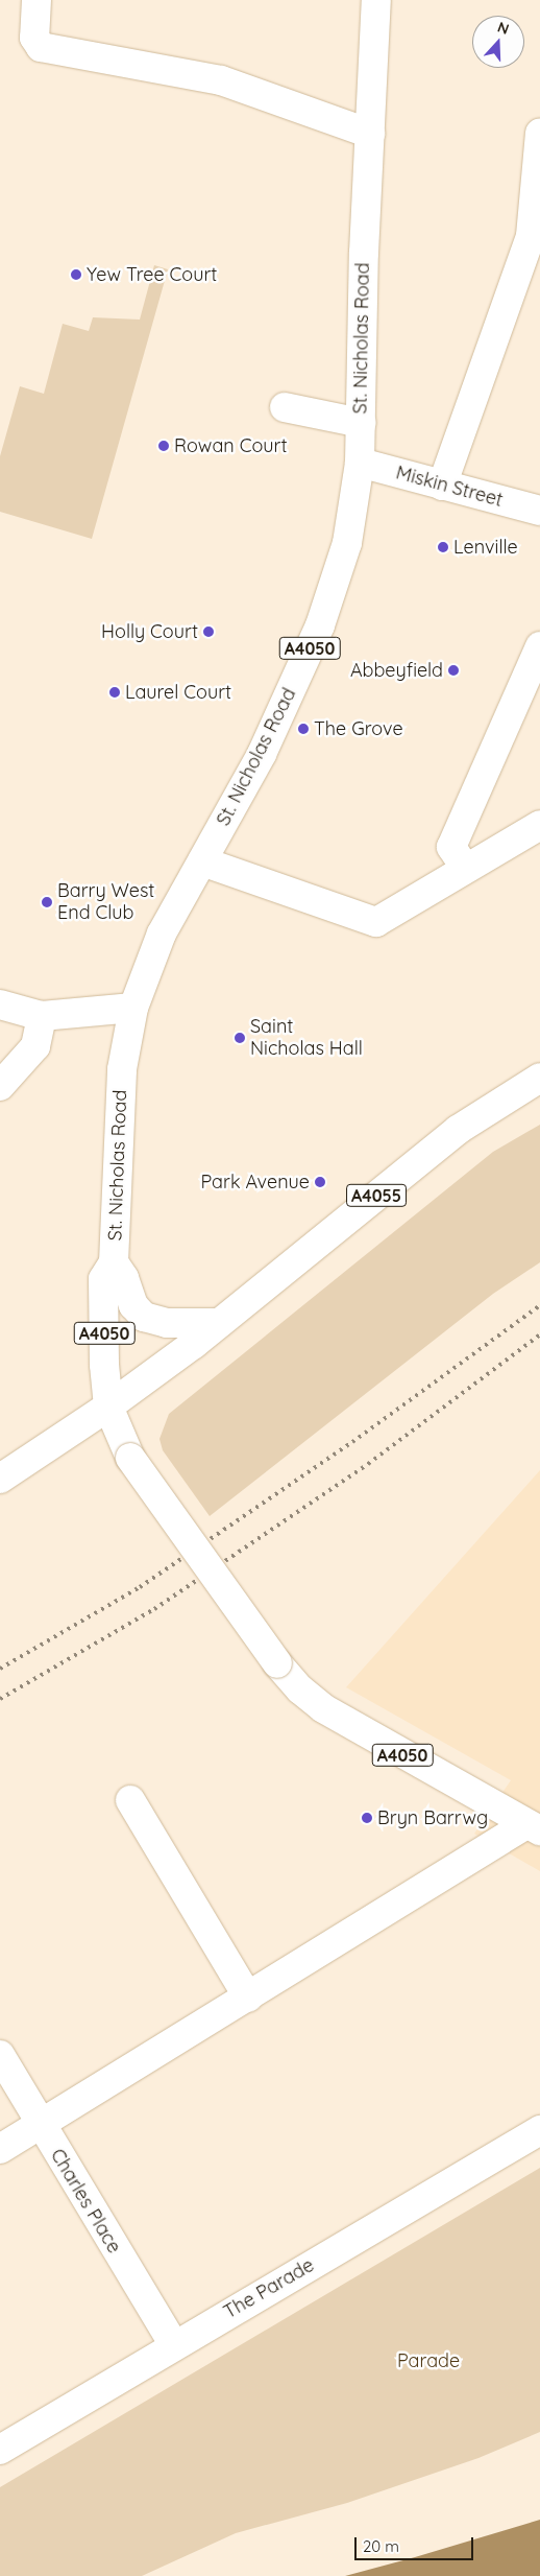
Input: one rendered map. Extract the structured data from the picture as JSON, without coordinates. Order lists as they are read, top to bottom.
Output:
{
  "streets": {
    "main road": [
      "St. Nicholas Road",
      "Miskin Street",
      "A4050",
      "A4055",
      "Charles Place",
      "The Parade"
    ]
  },
  "crossings": [
    ["St. Nicholas Road", "Miskin Street"],
    ["St. Nicholas Road", "A4050"],
    ["St. Nicholas Road", "A4055"],
    ["A4050", "A4055"],
    ["Charles Place", "The Parade"]
  ],
  "parks": ["Parade"],
  "places": [
    "Yew Tree Court",
    "Rowan Court",
    "Lenville",
    "Holly Court",
    "Abbeyfield",
    "Laurel Court",
    "The Grove",
    "Barry West End Club",
    "Saint Nicholas Hall",
    "Park Avenue",
    "Bryn Barrwg"
  ],
  "scale_bar": "20 m",
  "north": "top"
}
